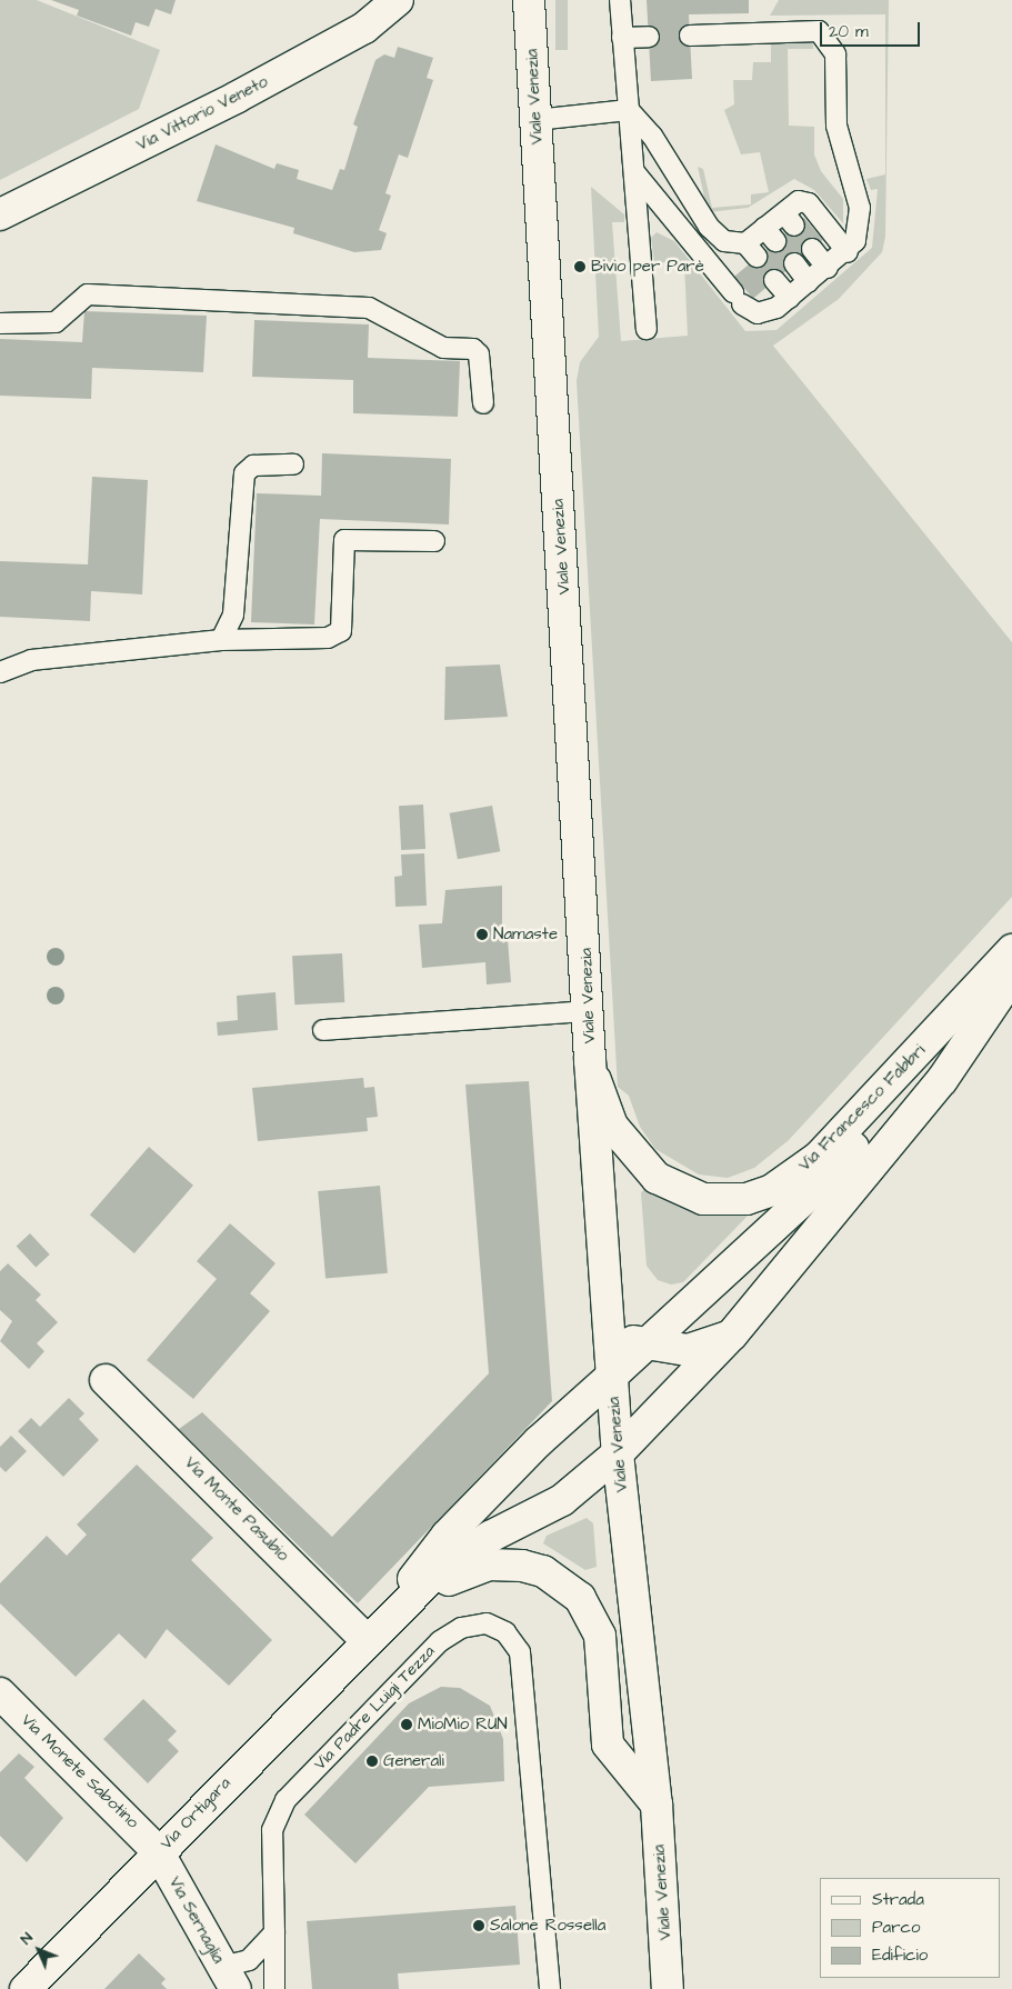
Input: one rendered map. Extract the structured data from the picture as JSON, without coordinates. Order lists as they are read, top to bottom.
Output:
{
  "streets": {
    "street": [
      "Viale Venezia",
      "Via Vittorio Veneto",
      "Via Francesco Fabbri",
      "Via Monte Pasubio",
      "Via Monete Sabotino",
      "Via Ortigara",
      "Via Sernaglia"
    ],
    "lane": ["Via Padre Luigi Tezza"]
  },
  "crossings": [
    ["Viale Venezia", "Via Francesco Fabbri"],
    ["Via Francesco Fabbri", "Via Monte Pasubio"],
    ["Via Francesco Fabbri", "Via Ortigara"],
    ["Via Monte Pasubio", "Via Ortigara"],
    ["Via Monete Sabotino", "Via Ortigara"],
    ["Via Monete Sabotino", "Via Sernaglia"],
    ["Via Ortigara", "Via Sernaglia"]
  ],
  "places": [
    "Bivio per Parè",
    "Namaste",
    "MioMio RUN",
    "Generali",
    "Salone Rossella"
  ],
  "legend": ["Strada", "Parco", "Edificio"],
  "scale_bar": "20 m",
  "north": "top left"
}
